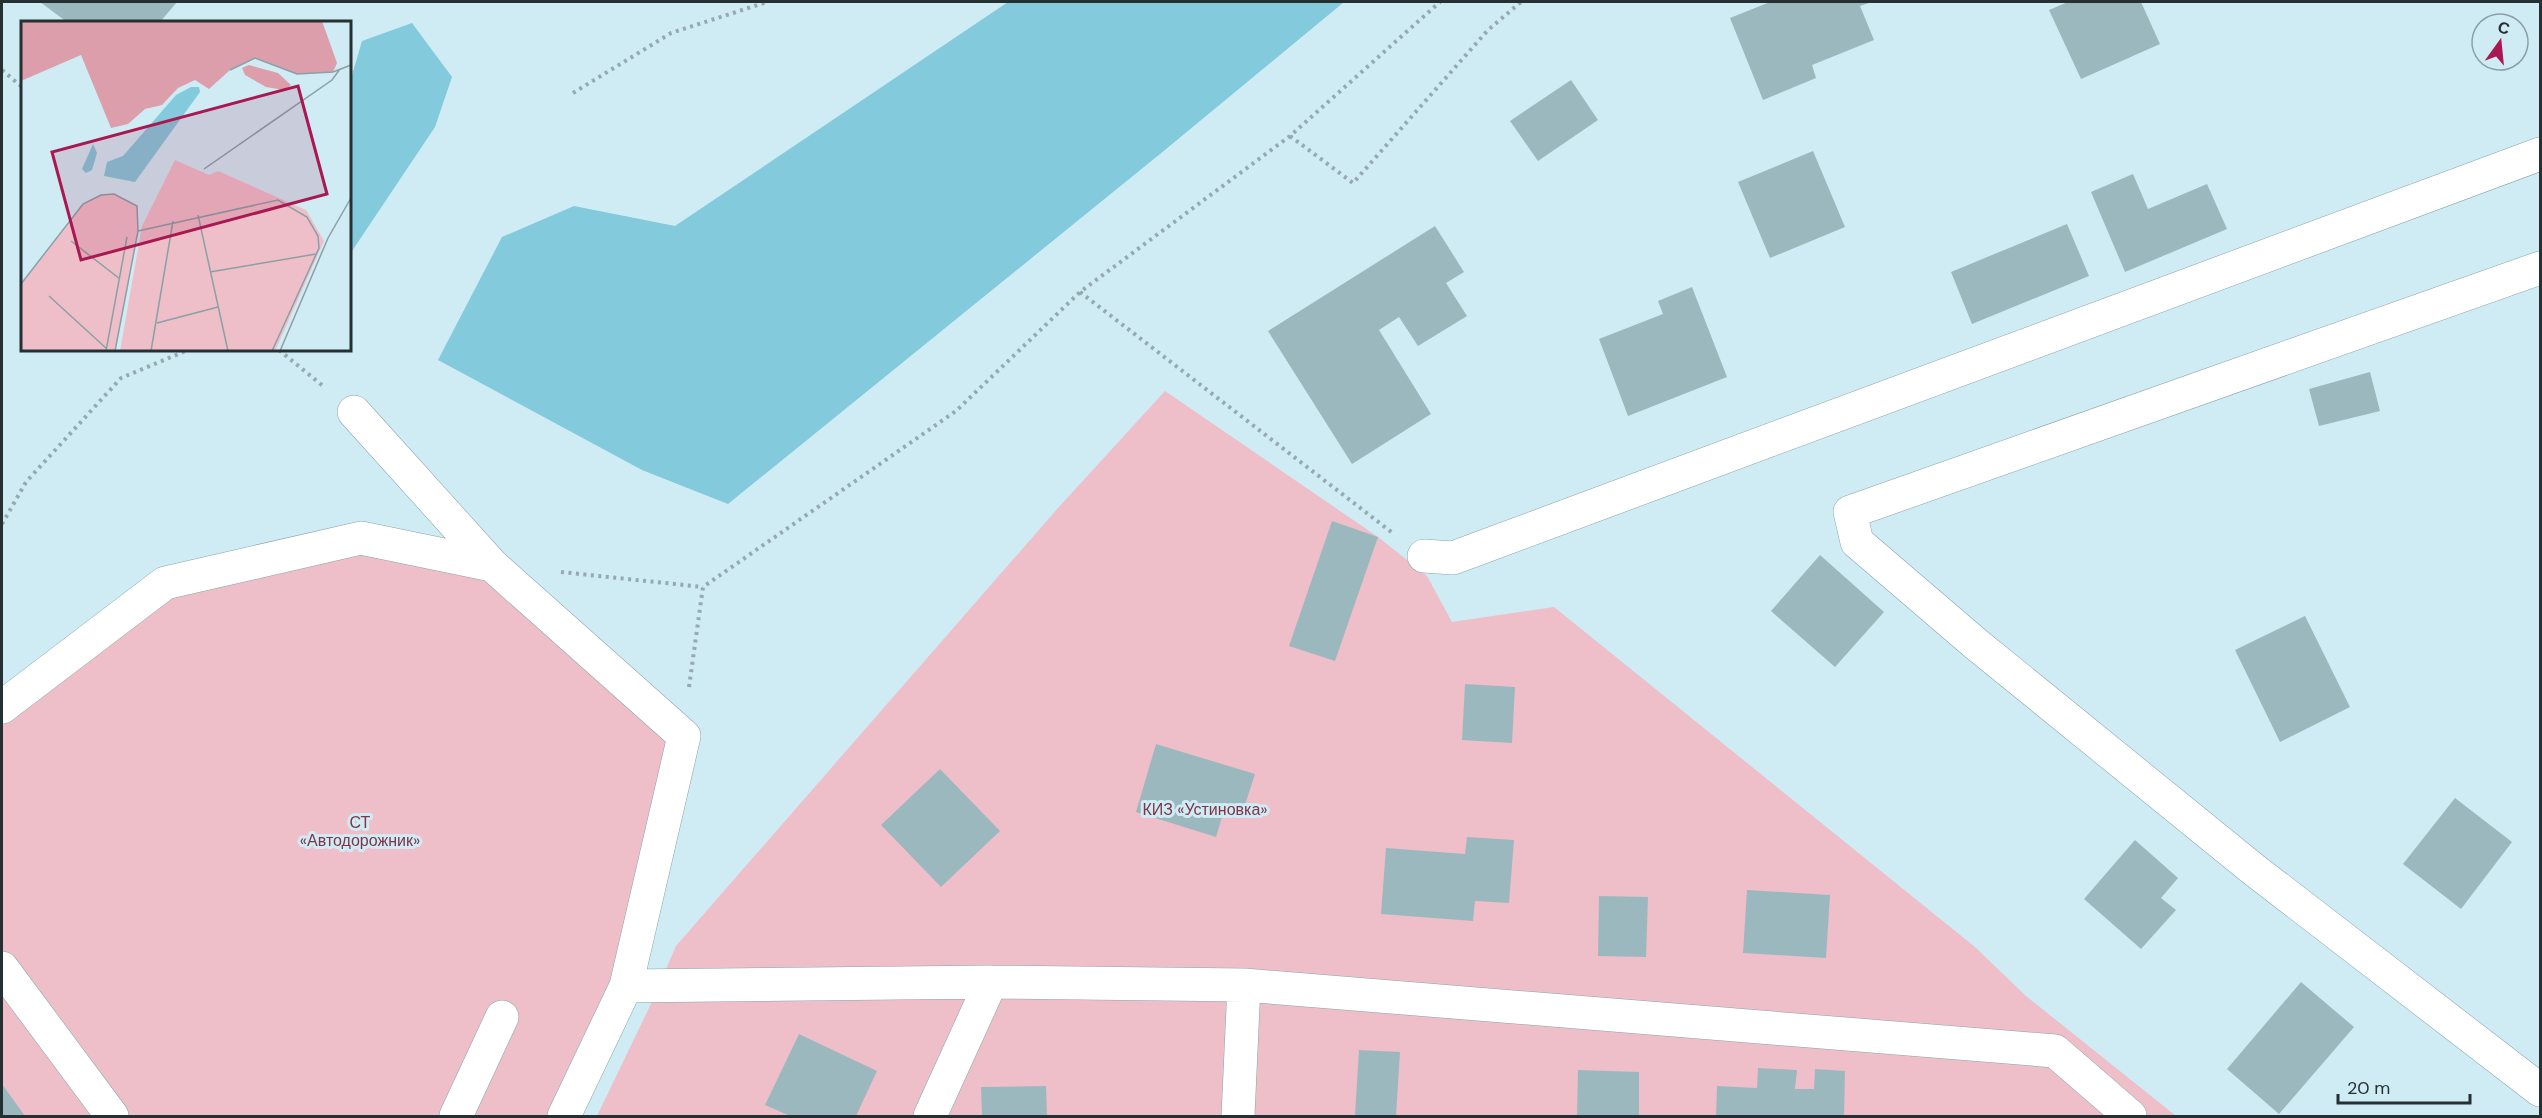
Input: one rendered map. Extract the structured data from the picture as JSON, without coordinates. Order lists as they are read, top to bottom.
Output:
{
  "parks": ["КИЗ «Устиновка»", "СТ «Автодорожник»"],
  "scale_bar": "20 m",
  "north": "top"
}
